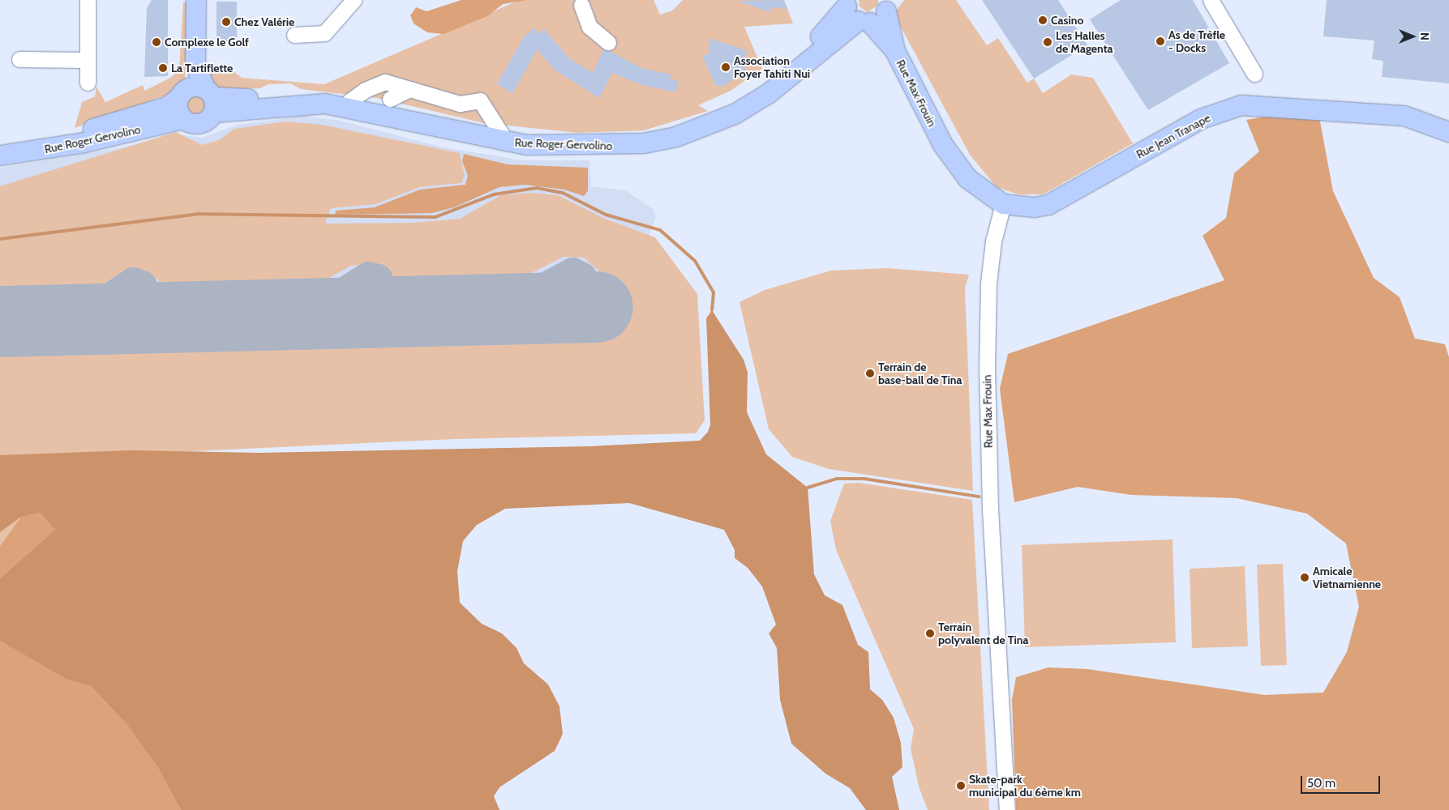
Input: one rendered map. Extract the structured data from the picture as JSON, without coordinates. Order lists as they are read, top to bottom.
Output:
{
  "streets": {
    "main road": ["Rue Max Frouin", "Rue Jean Tranape", "Rue Roger Gervolino"]
  },
  "crossings": [
    ["Rue Max Frouin", "Rue Jean Tranape"],
    ["Rue Max Frouin", "Rue Roger Gervolino"]
  ],
  "places": [
    "Casino",
    "Chez Valérie",
    "As de Trèfle - Docks",
    "Complexe le Golf",
    "Les Halles de Magenta",
    "Association Foyer Tahiti Nui",
    "La Tartiflette",
    "Terrain de base-ball de Tina",
    "Amicale Vietnamienne",
    "Terrain polyvalent de Tina",
    "Skate-park municipal du 6ème km"
  ],
  "scale_bar": "50 m",
  "north": "right"
}
